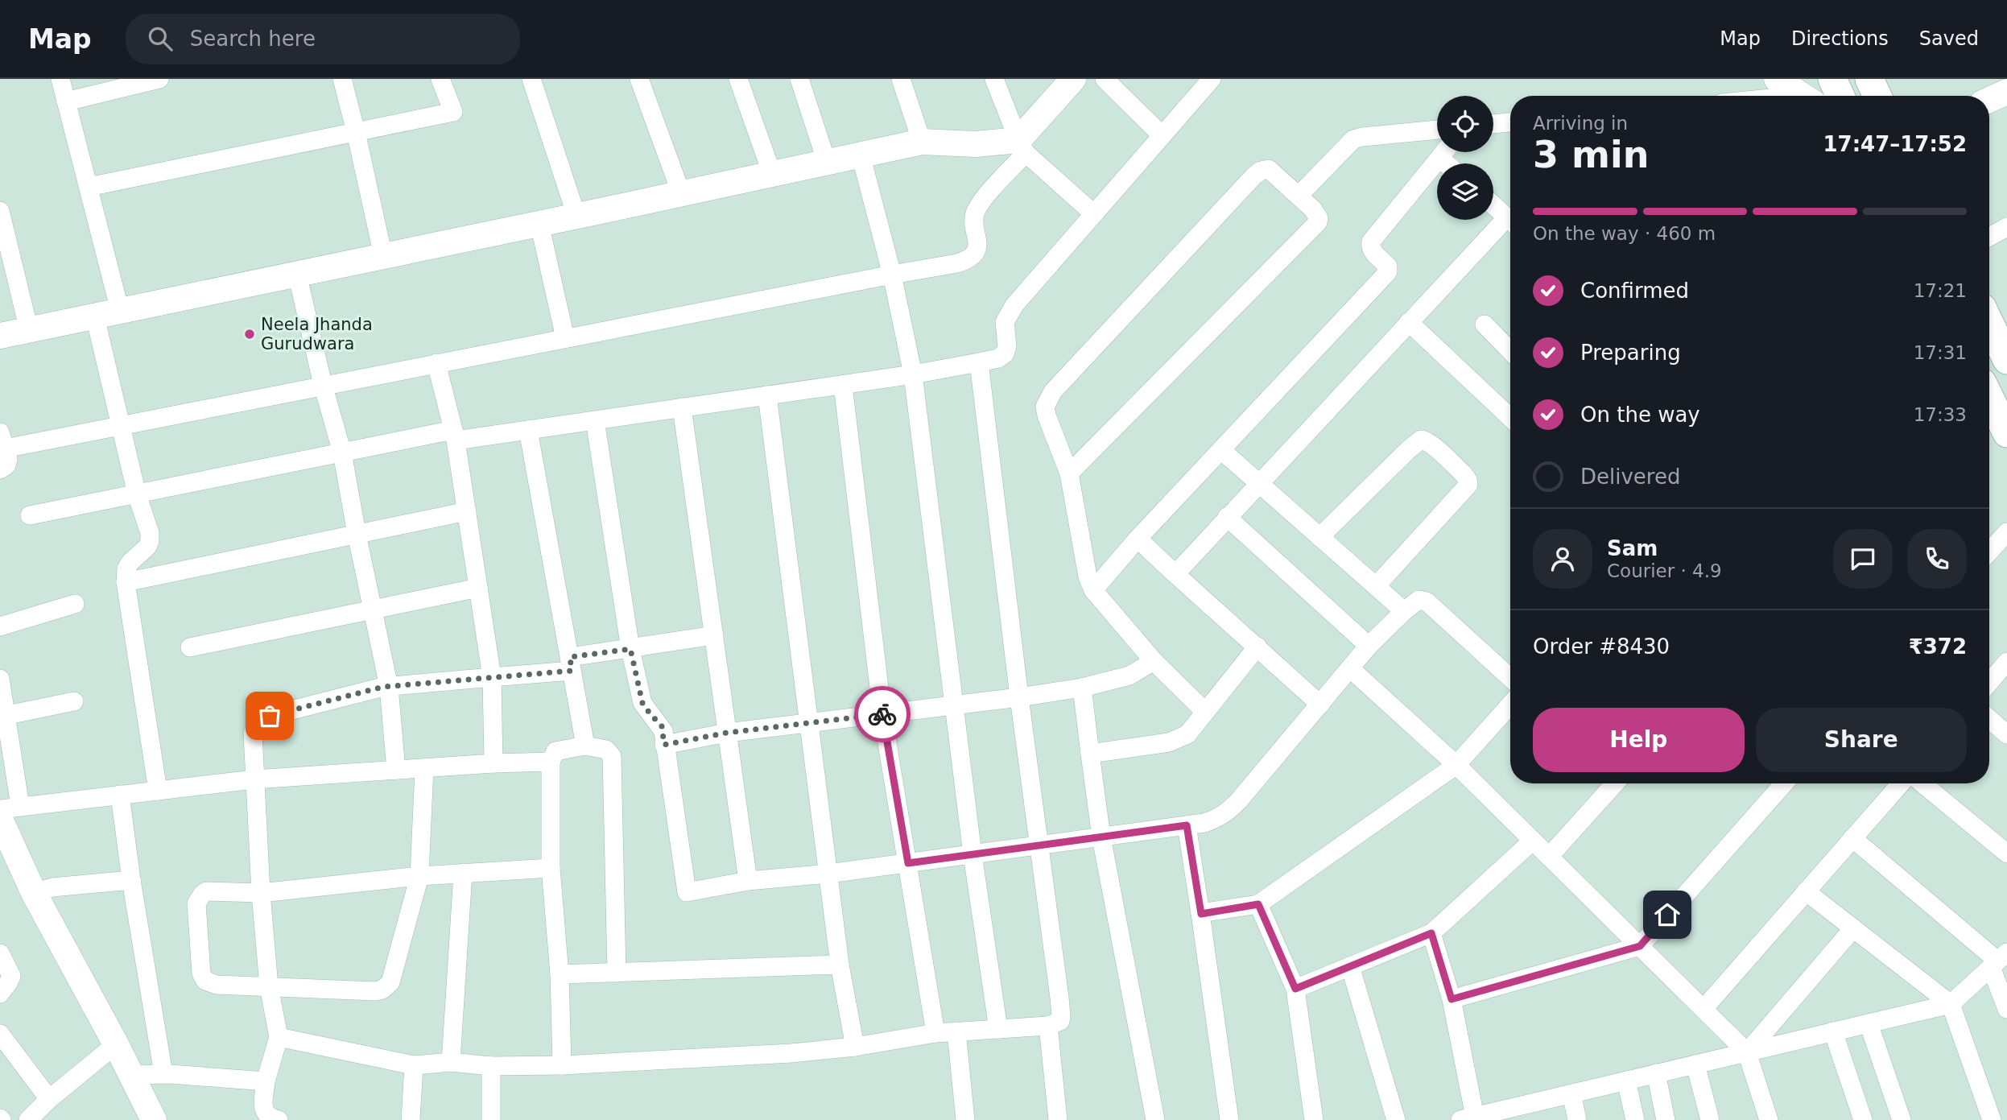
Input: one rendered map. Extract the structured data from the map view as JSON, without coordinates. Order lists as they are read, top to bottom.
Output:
{
  "places": ["Neela Jhanda Gurudwara"],
  "page": {
    "header": "Map",
    "search": "Search here",
    "nav": ["Map", "Directions", "Saved"],
    "heading": ["3 min", "Arriving in", "17:47–17:52"],
    "panel": [
      "Sam",
      "Courier · 4.9",
      "Order #8430",
      "₹372"
    ],
    "bar": "On the way · 460 m",
    "list": [
      ["Confirmed", "17:21"],
      ["Preparing", "17:31"],
      ["On the way", "17:33"],
      "Delivered"
    ],
    "buttons": ["Help", "Share"]
  }
}
